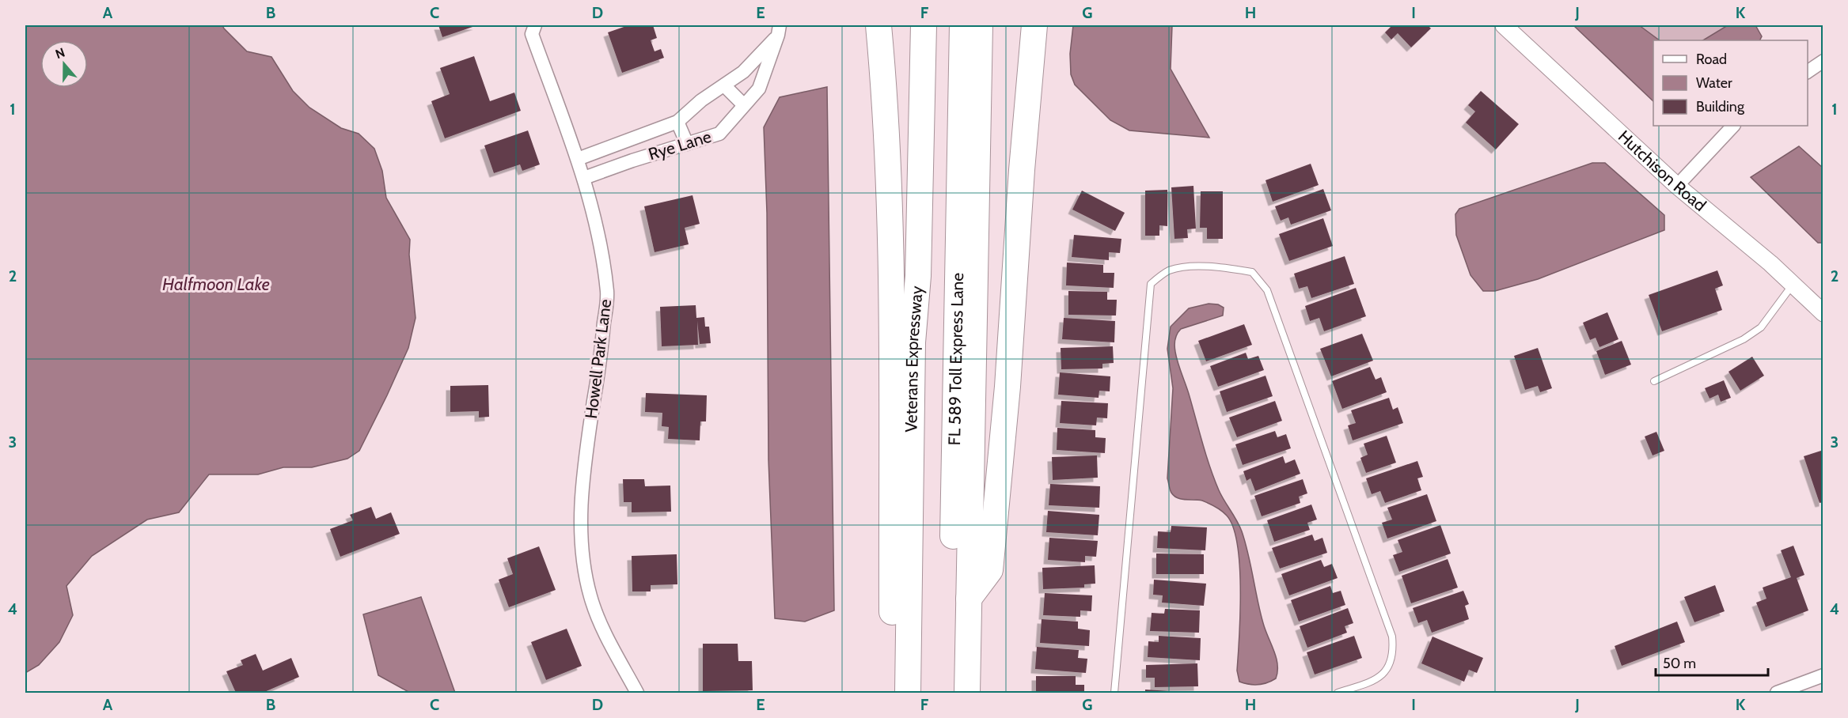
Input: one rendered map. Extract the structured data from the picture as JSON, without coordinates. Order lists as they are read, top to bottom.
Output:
{
  "streets": {
    "highway": ["Veterans Expressway", "FL 589 Toll Express Lane"],
    "street": ["Rye Lane", "Hutchison Road", "Howell Park Lane"]
  },
  "crossings": [
    ["Rye Lane", "Howell Park Lane"],
    ["Veterans Expressway", "FL 589 Toll Express Lane"]
  ],
  "water": ["Halfmoon Lake"],
  "legend": ["Road", "Water", "Building"],
  "scale_bar": "50 m",
  "north": "top",
  "grid": {
    "columns": [
      "A",
      "B",
      "C",
      "D",
      "E",
      "F",
      "G",
      "H",
      "I",
      "J",
      "K"
    ],
    "rows": [
      "1",
      "2",
      "3",
      "4"
    ]
  }
}
